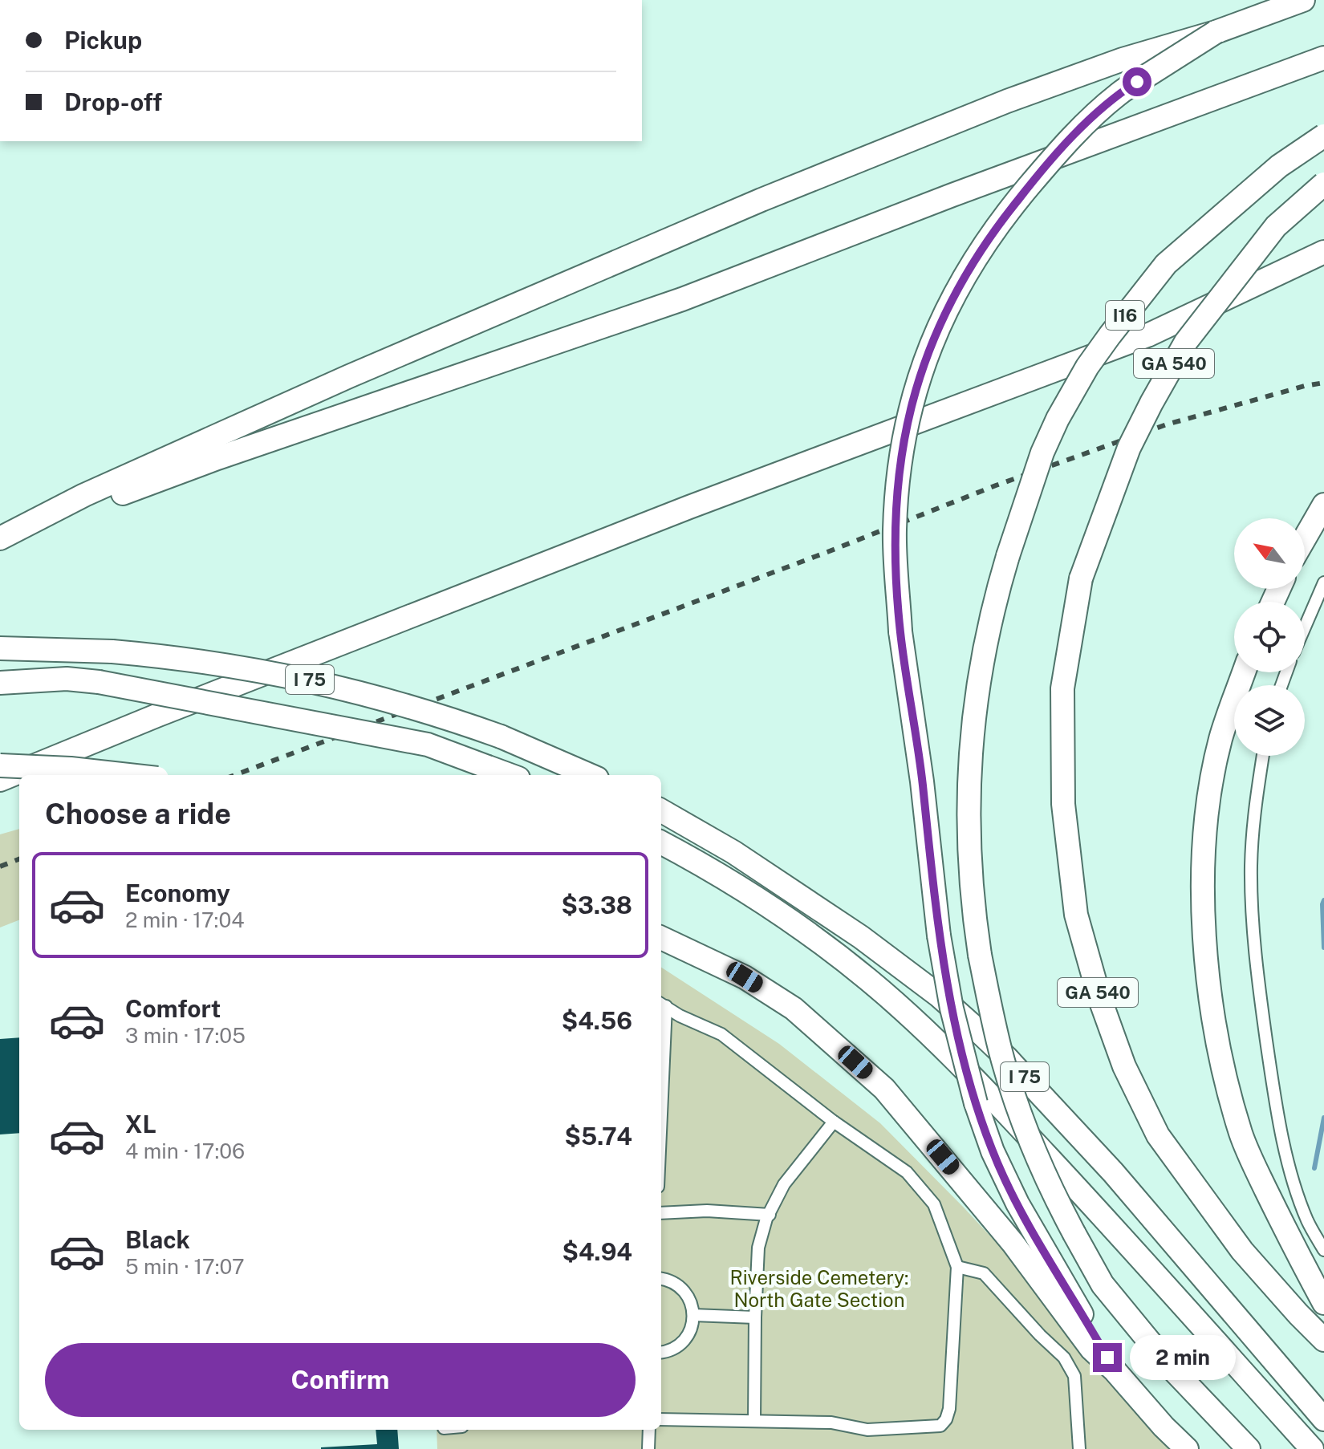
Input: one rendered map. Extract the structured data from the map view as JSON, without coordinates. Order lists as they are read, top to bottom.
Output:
{
  "streets": {
    "highway": ["I16", "GA 540", "I 75"]
  },
  "parks": ["Riverside Cemetery: North Gate Section"],
  "north": "top left",
  "page": {
    "banner": ["Pickup", "Drop-off"],
    "heading": "Choose a ride",
    "list": [
      {
        "name": "Economy",
        "note": "2 min · 17:04",
        "value": "$3.38"
      },
      {
        "name": "Comfort",
        "note": "3 min · 17:05",
        "value": "$4.56"
      },
      {
        "name": "XL",
        "note": "4 min · 17:06",
        "value": "$5.74"
      },
      {
        "name": "Black",
        "note": "5 min · 17:07",
        "value": "$4.94"
      }
    ],
    "buttons": "Confirm",
    "bubble": "2 min"
  }
}
